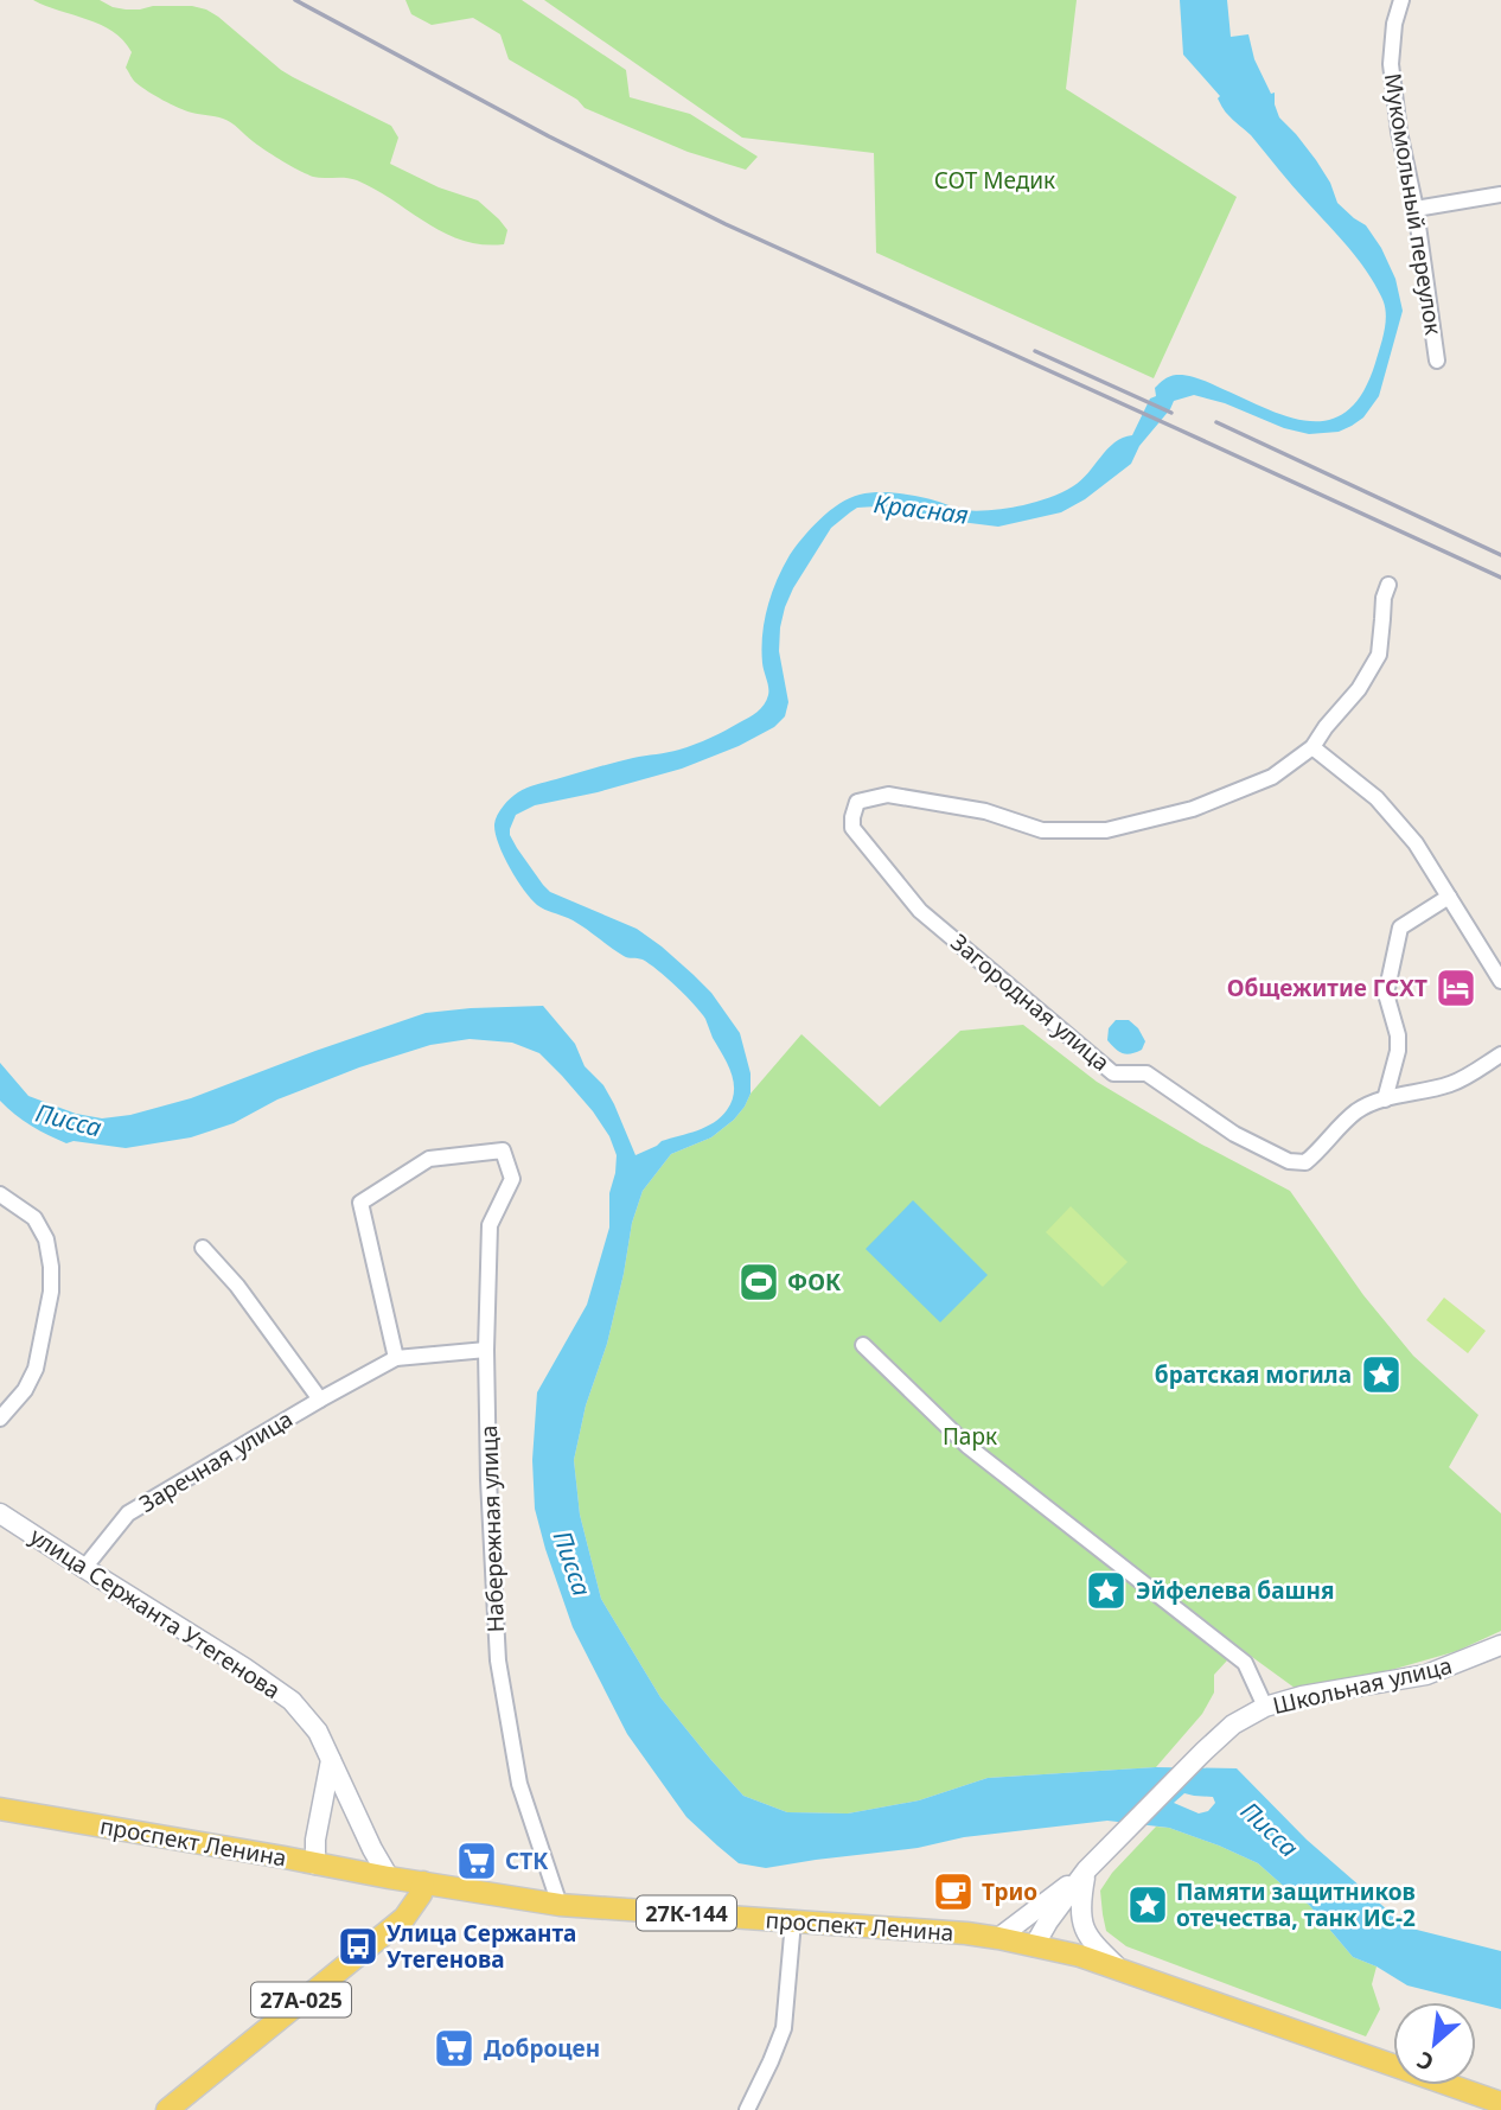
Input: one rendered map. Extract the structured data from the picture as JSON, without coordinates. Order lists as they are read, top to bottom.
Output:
{
  "streets": {
    "main road": [
      "улица Сержанта Утегенова",
      "Школьная улица",
      "проспект Ленина",
      "27К-144",
      "27А-025"
    ],
    "street": [
      "Мукомольный переулок",
      "Загородная улица",
      "Заречная улица",
      "Набережная улица"
    ]
  },
  "crossings": [
    ["Заречная улица", "Набережная улица"],
    ["Заречная улица", "улица Сержанта Утегенова"],
    ["Набережная улица", "проспект Ленина"],
    ["улица Сержанта Утегенова", "проспект Ленина"],
    ["Школьная улица", "проспект Ленина"],
    ["проспект Ленина", "27А-025"]
  ],
  "water": ["Красная", "Писса"],
  "parks": ["СОТ Медик", "Парк"],
  "places": {
    "hotel": ["Общежитие ГСХТ"],
    "sports": ["ФОК"],
    "place": ["братская могила", "Эйфелева башня", "Памяти защитников отечества, танк ИС-2"],
    "supermarket": ["СТК", "Доброцен"],
    "cafe": ["Трио"],
    "bus stop": ["Улица Сержанта Утегенова"]
  },
  "north": "bottom left"
}
